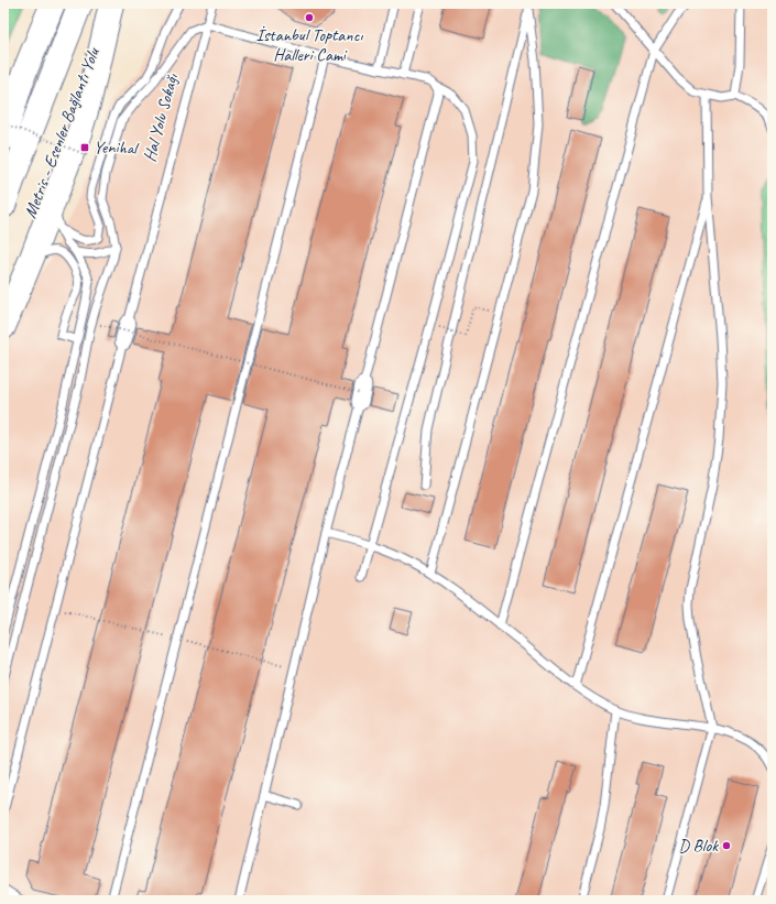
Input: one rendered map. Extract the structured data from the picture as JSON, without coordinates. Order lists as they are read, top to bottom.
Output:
{
  "streets": {
    "highway": ["Metris - Esenler Bağlantı Yolu"],
    "street": ["Hal Yolu Sokağı"]
  },
  "places": {
    "other": ["İstanbul Toptancı Halleri Cami", "D Blok"],
    "transit": ["Yenihal"]
  }
}
